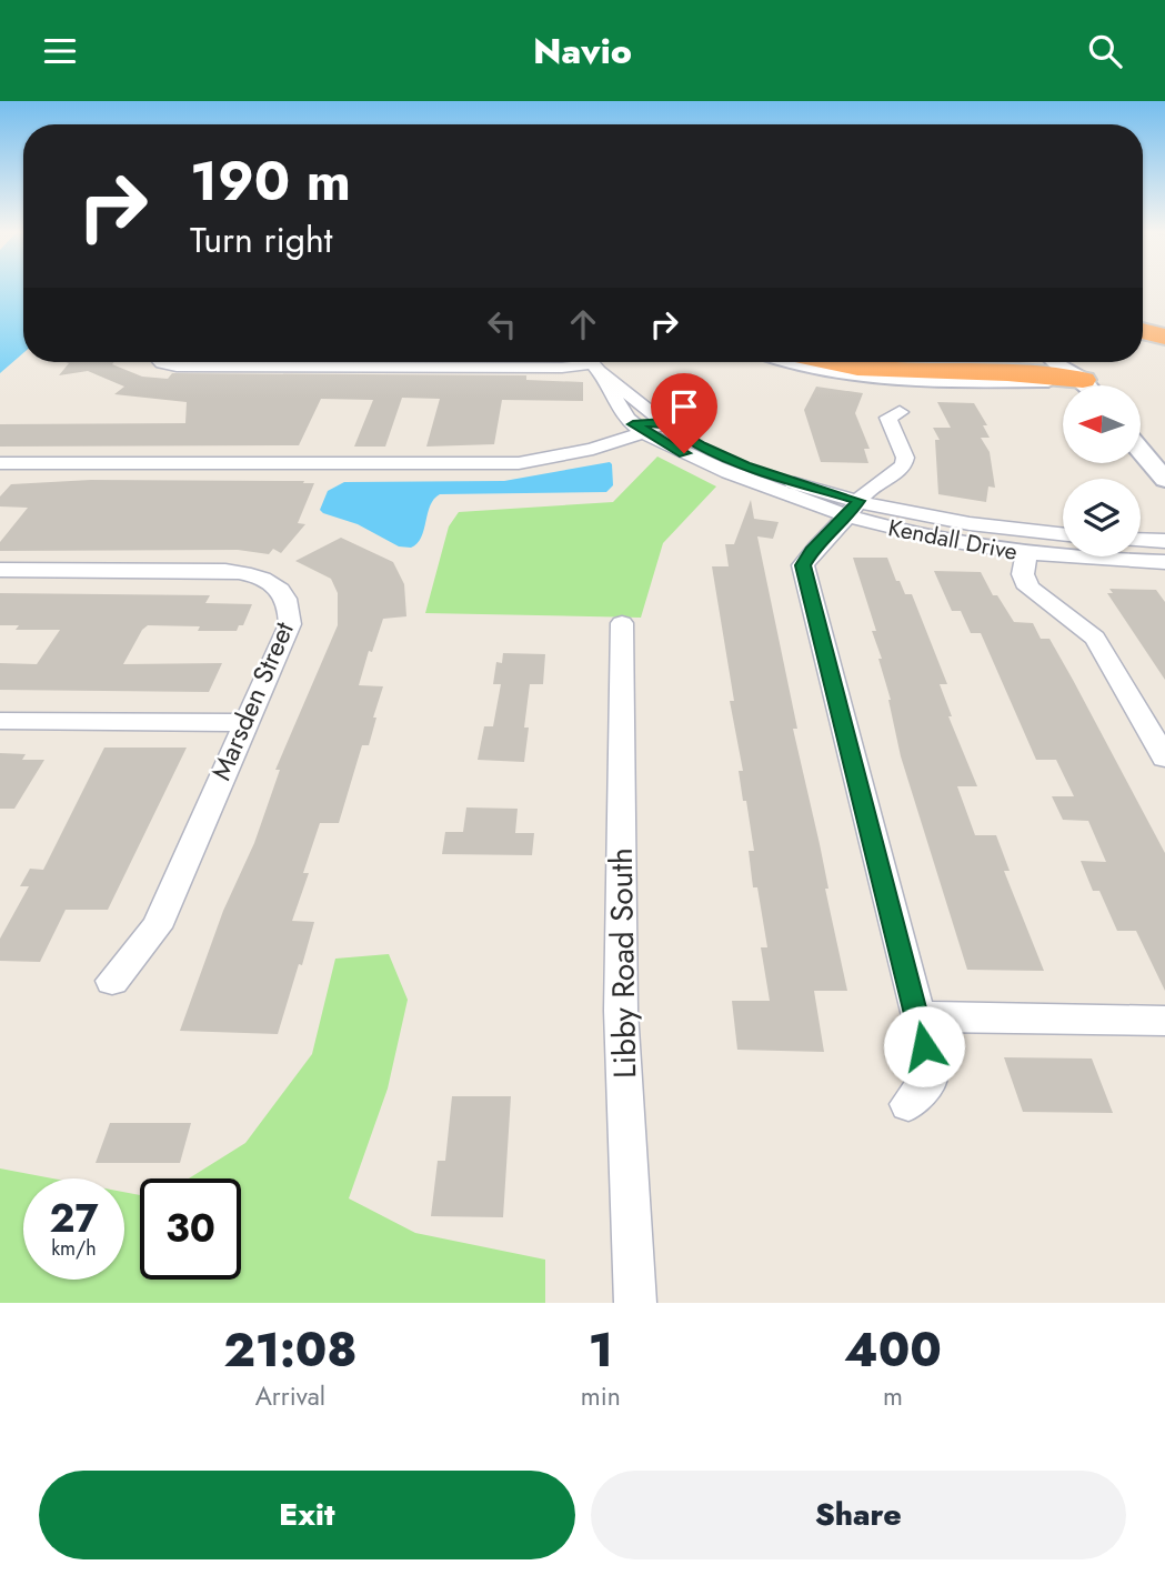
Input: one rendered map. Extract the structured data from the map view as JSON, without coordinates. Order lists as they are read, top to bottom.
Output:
{
  "streets": {
    "street": ["Kendall Drive", "Marsden Street", "Libby Road South"]
  },
  "north": "left",
  "page": {
    "header": "Navio",
    "turn": ["190 m", "Turn right"],
    "speed": "27 km/h",
    "limit": "30",
    "eta": [
      "21:08",
      "Arrival",
      "1",
      "min",
      "400",
      "m"
    ],
    "buttons": ["Exit", "Share"]
  }
}
